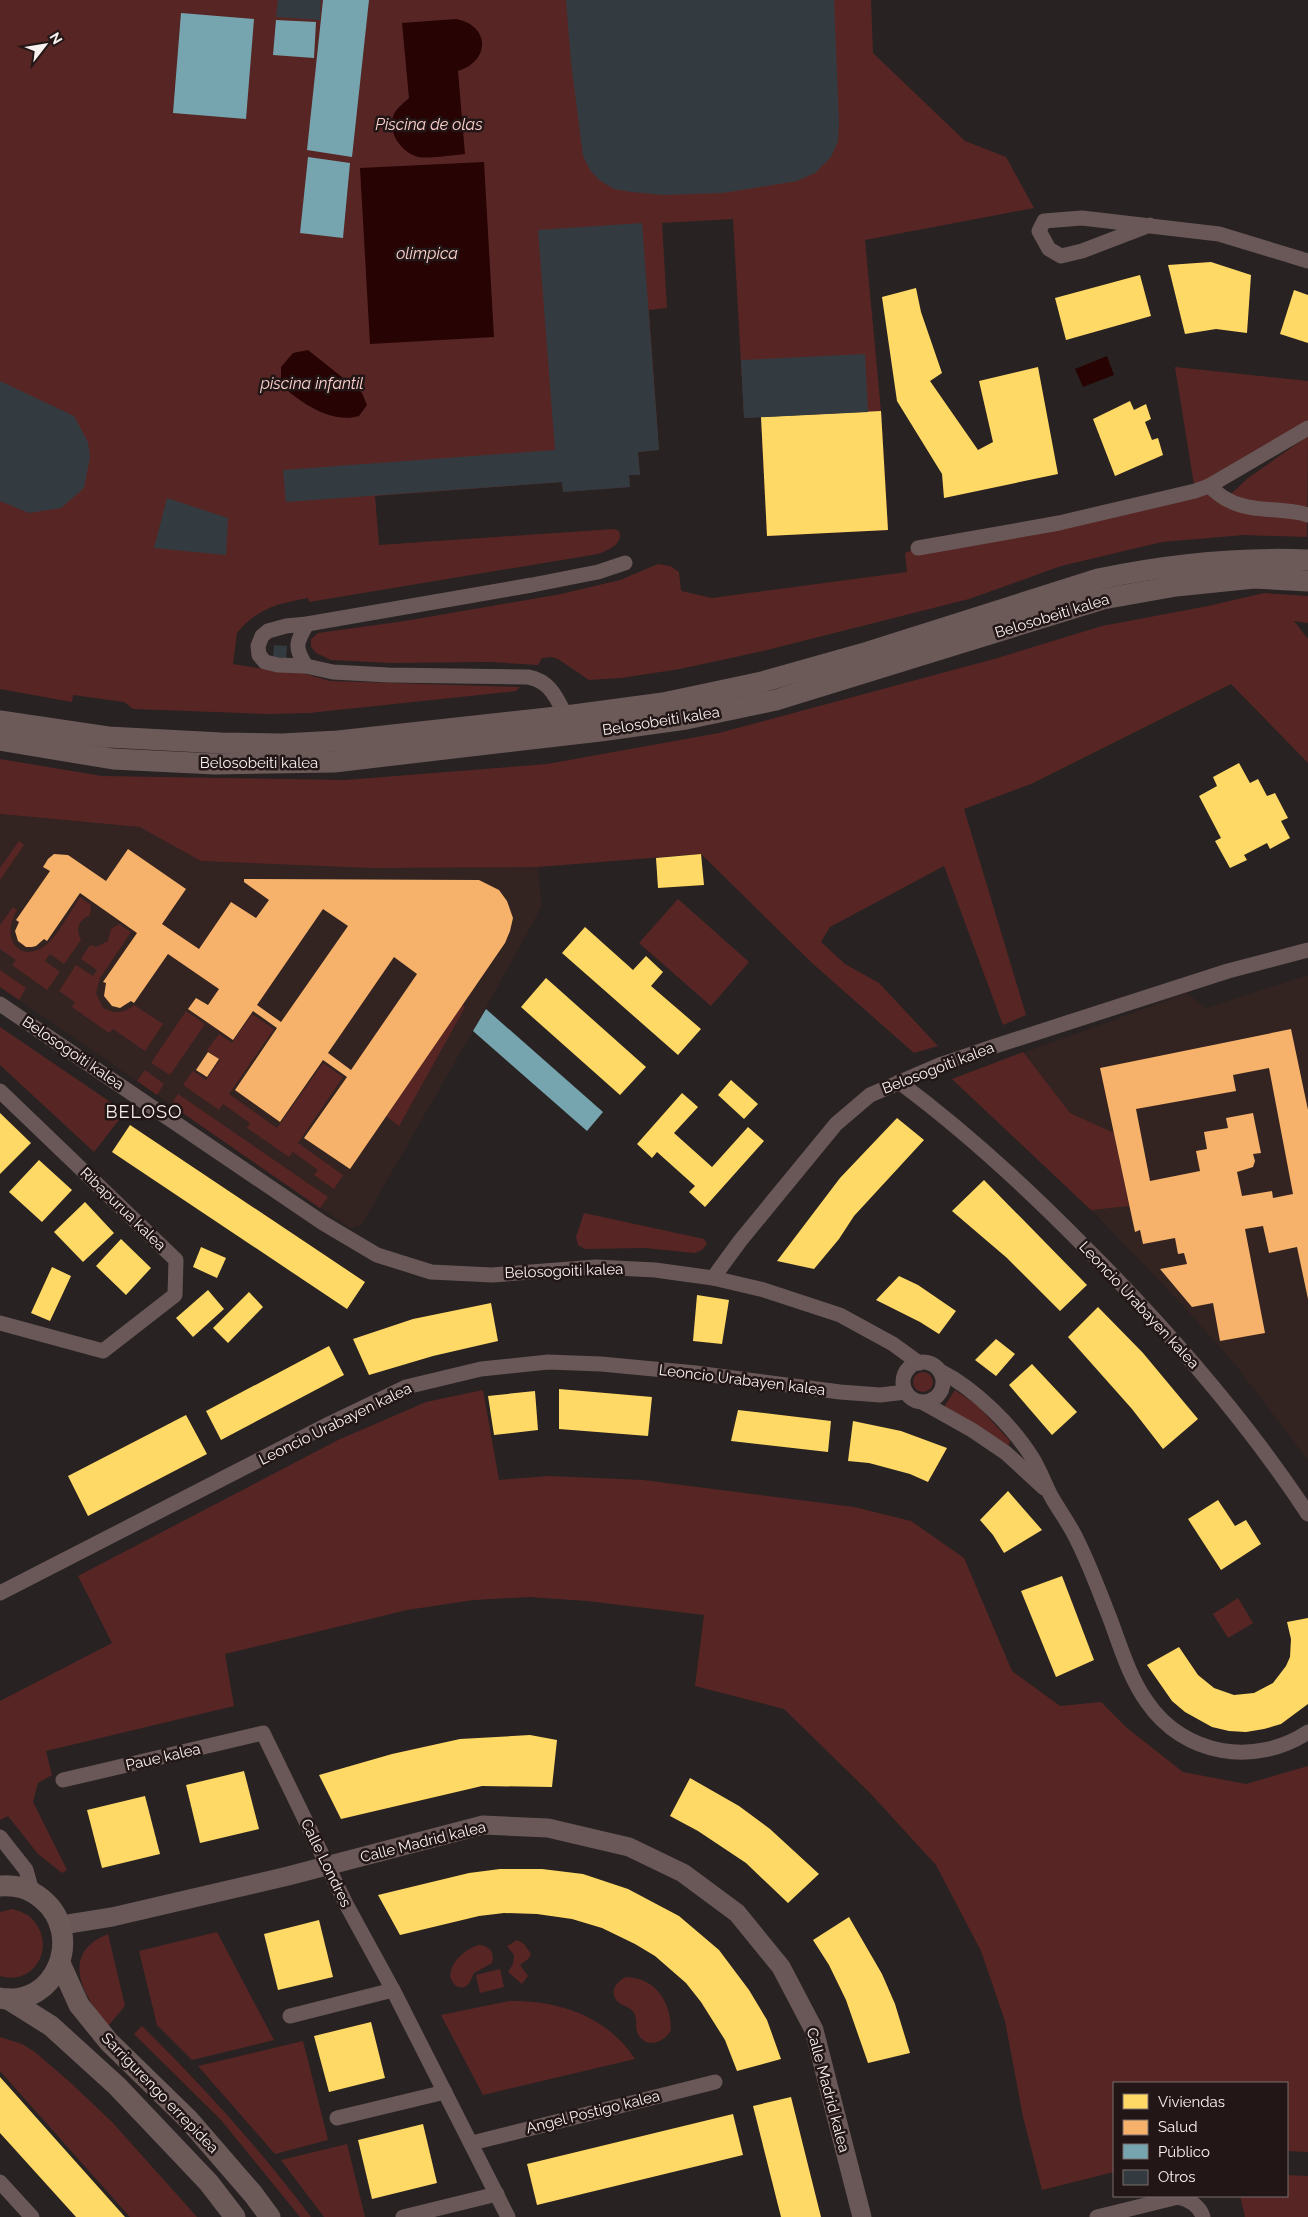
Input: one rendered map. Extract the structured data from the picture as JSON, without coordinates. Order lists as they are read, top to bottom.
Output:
{
  "streets": {
    "main road": ["Belosobeiti kalea", "Sarrigurengo errepidea"],
    "street": [
      "Belosogoiti kalea",
      "Ribapurua kalea",
      "Leoncio Urabayen kalea",
      "Paue kalea",
      "Calle Madrid kalea",
      "Calle Londres",
      "Angel Postigo kalea"
    ]
  },
  "crossings": [
    ["Belosogoiti kalea", "Leoncio Urabayen kalea"],
    ["Paue kalea", "Calle Londres"],
    ["Calle Madrid kalea", "Calle Londres"],
    ["Calle Londres", "Angel Postigo kalea"]
  ],
  "districts": ["BELOSO"],
  "water": ["Piscina de olas", "olimpica", "piscina infantil"],
  "legend": [
    "Viviendas",
    "Salud",
    "Público",
    "Otros"
  ],
  "north": "top right"
}
